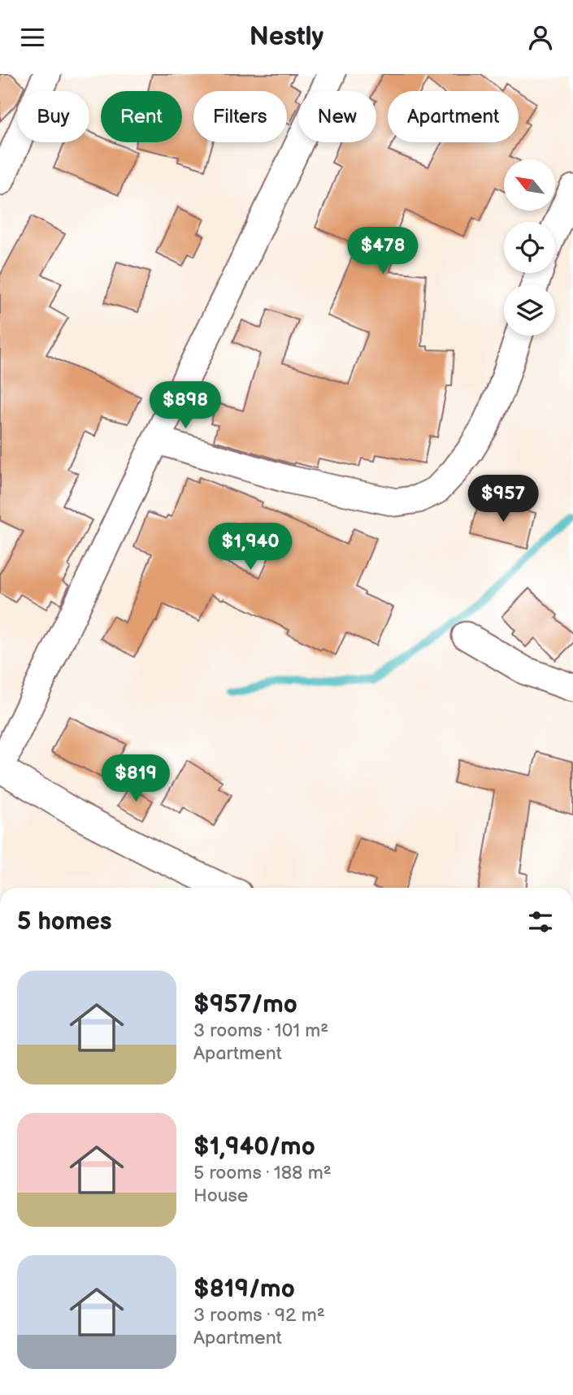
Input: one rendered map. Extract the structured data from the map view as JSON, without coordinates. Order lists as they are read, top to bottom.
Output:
{
  "north": "top left",
  "page": {
    "header": "Nestly",
    "chip": [
      "Buy",
      "Rent",
      "Filters",
      "New",
      "Apartment"
    ],
    "price": [
      "$478",
      "$898",
      "$957",
      "$1,940",
      "$819"
    ],
    "heading": "5 homes",
    "list": [
      {
        "name": "$957/mo",
        "note": "3 rooms · 101 m² · Apartment"
      },
      {
        "name": "$1,940/mo",
        "note": "5 rooms · 188 m² · House"
      },
      {
        "name": "$819/mo",
        "note": "3 rooms · 92 m² · Apartment"
      }
    ]
  }
}
